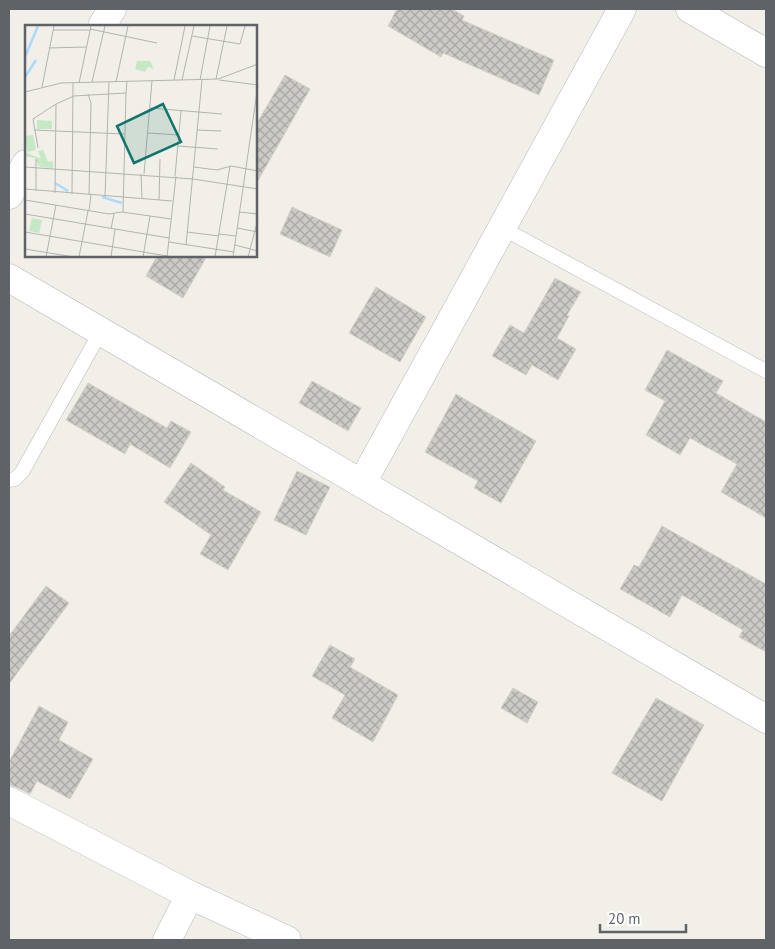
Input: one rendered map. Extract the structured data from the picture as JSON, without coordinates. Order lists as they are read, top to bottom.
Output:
{
  "scale_bar": "20 m"
}
